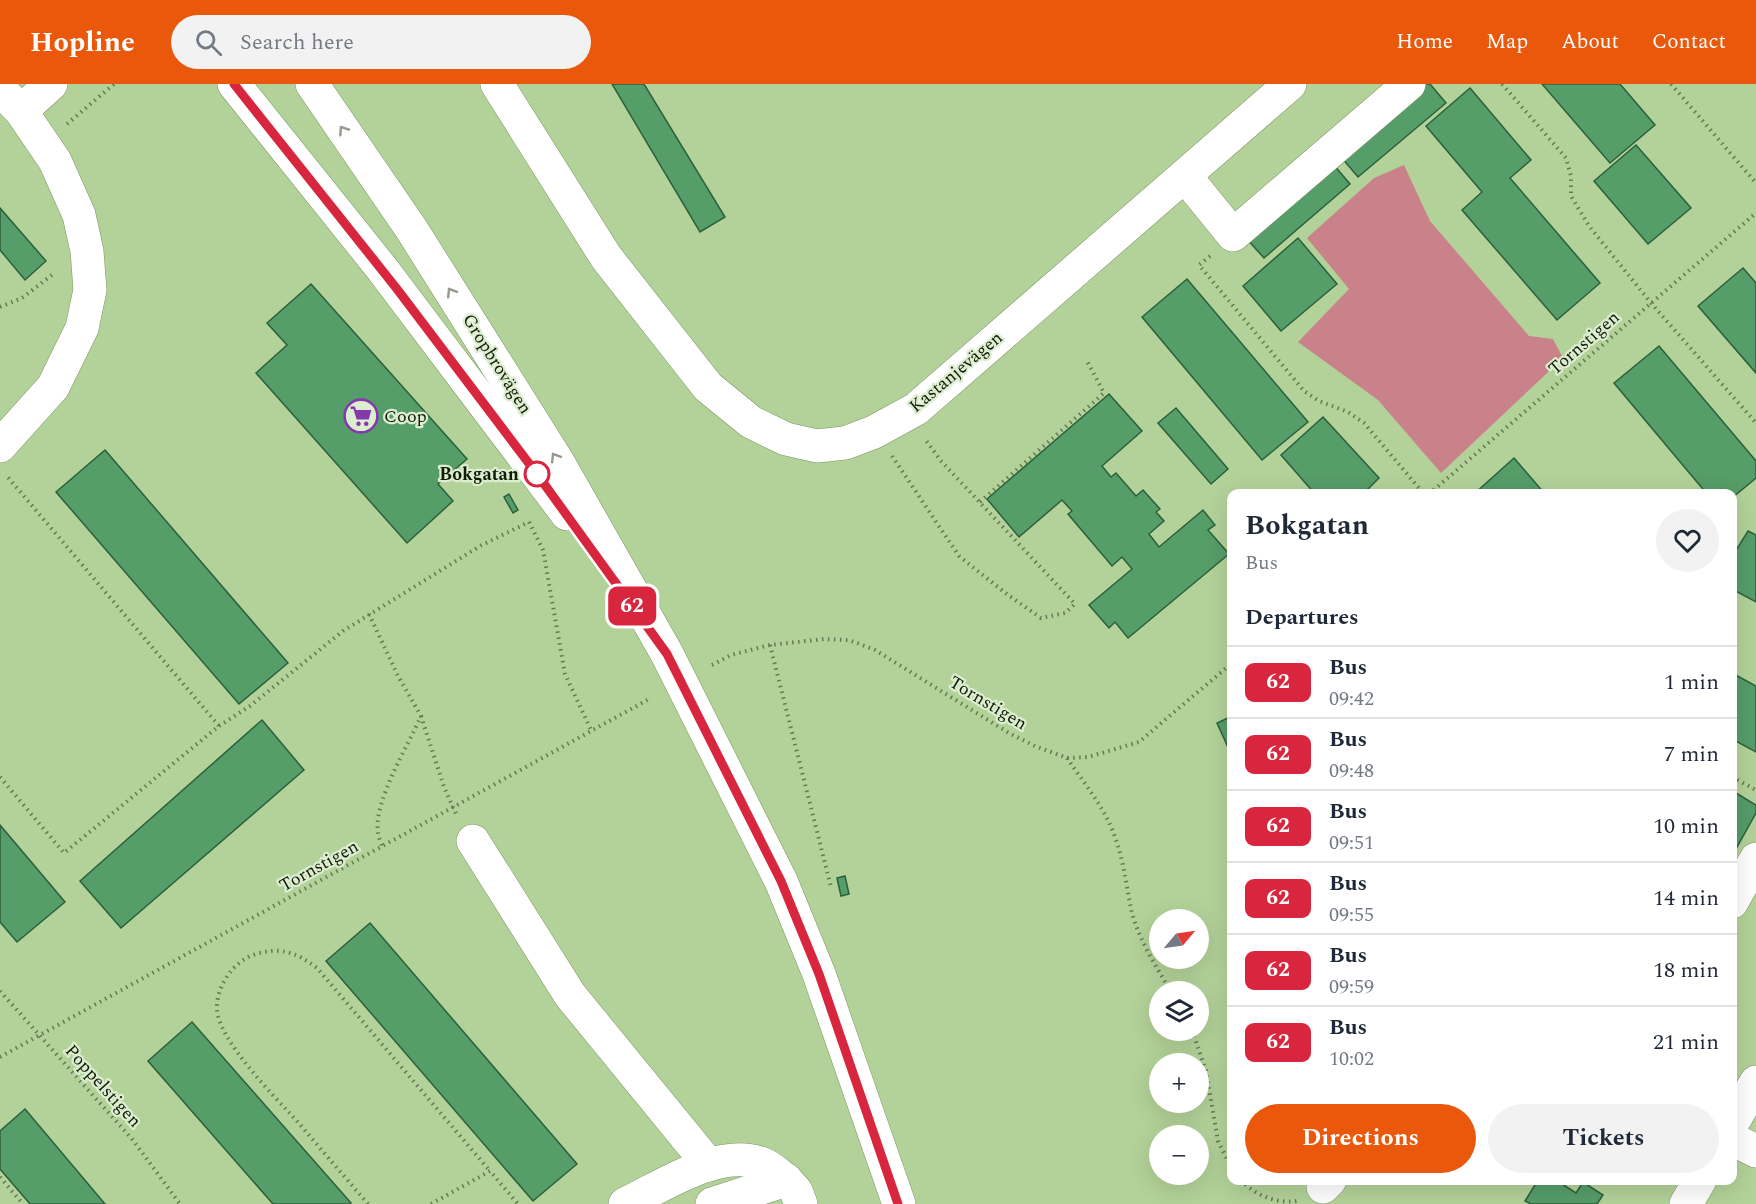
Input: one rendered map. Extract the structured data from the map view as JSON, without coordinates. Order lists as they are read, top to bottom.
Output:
{
  "streets": {
    "street": ["Gropbrovägen", "Kastanjevägen"],
    "path": ["Tornstigen", "Poppelstigen"]
  },
  "crossings": [
    ["Tornstigen", "Poppelstigen"]
  ],
  "places": {
    "supermarket": ["Coop"],
    "other": ["Bokgatan"]
  },
  "lines": ["bus line 62"],
  "north": "top right",
  "page": {
    "header": "Hopline",
    "search": "Search here",
    "nav": [
      "Home",
      "Map",
      "About",
      "Contact"
    ],
    "on_map": "62",
    "heading": [
      ["Bokgatan", "Bus"],
      "Departures"
    ],
    "list": [
      {
        "mark": "62",
        "name": "Bus",
        "note": "09:42",
        "value": "1 min"
      },
      {
        "mark": "62",
        "name": "Bus",
        "note": "09:48",
        "value": "7 min"
      },
      {
        "mark": "62",
        "name": "Bus",
        "note": "09:51",
        "value": "10 min"
      },
      {
        "mark": "62",
        "name": "Bus",
        "note": "09:55",
        "value": "14 min"
      },
      {
        "mark": "62",
        "name": "Bus",
        "note": "09:59",
        "value": "18 min"
      },
      {
        "mark": "62",
        "name": "Bus",
        "note": "10:02",
        "value": "21 min"
      }
    ],
    "map_buttons": ["+", "−"],
    "buttons": ["Directions", "Tickets"]
  }
}
